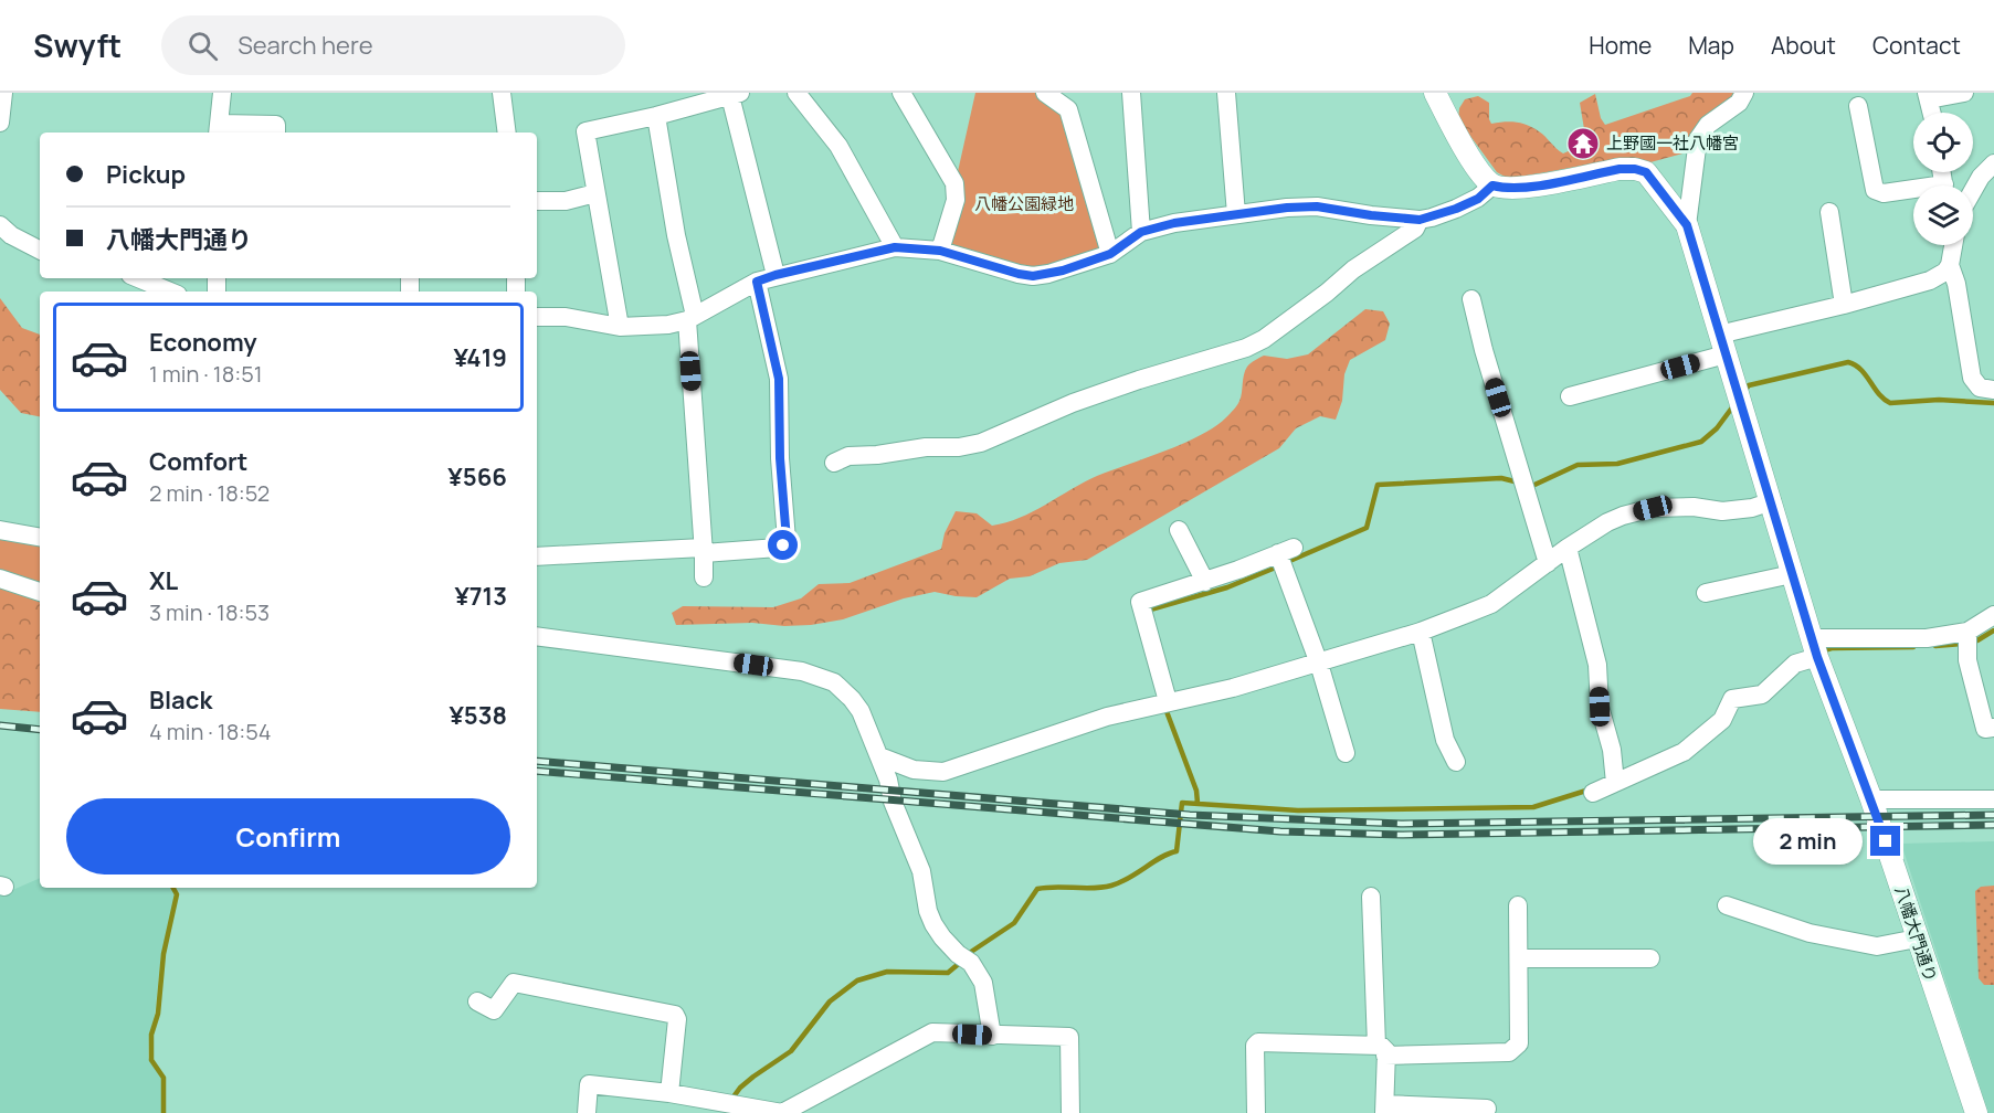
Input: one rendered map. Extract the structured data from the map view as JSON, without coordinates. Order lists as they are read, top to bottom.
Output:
{
  "streets": {
    "street": ["八幡大門通り"]
  },
  "parks": ["八幡公園緑地"],
  "places": {
    "temple": ["上野國一社八幡宮"]
  },
  "page": {
    "header": "Swyft",
    "search": "Search here",
    "nav": [
      "Home",
      "Map",
      "About",
      "Contact"
    ],
    "banner": ["Pickup", "八幡大門通り"],
    "list": [
      {
        "name": "Economy",
        "note": "1 min · 18:51",
        "value": "¥419"
      },
      {
        "name": "Comfort",
        "note": "2 min · 18:52",
        "value": "¥566"
      },
      {
        "name": "XL",
        "note": "3 min · 18:53",
        "value": "¥713"
      },
      {
        "name": "Black",
        "note": "4 min · 18:54",
        "value": "¥538"
      }
    ],
    "buttons": "Confirm",
    "bubble": "2 min"
  }
}
